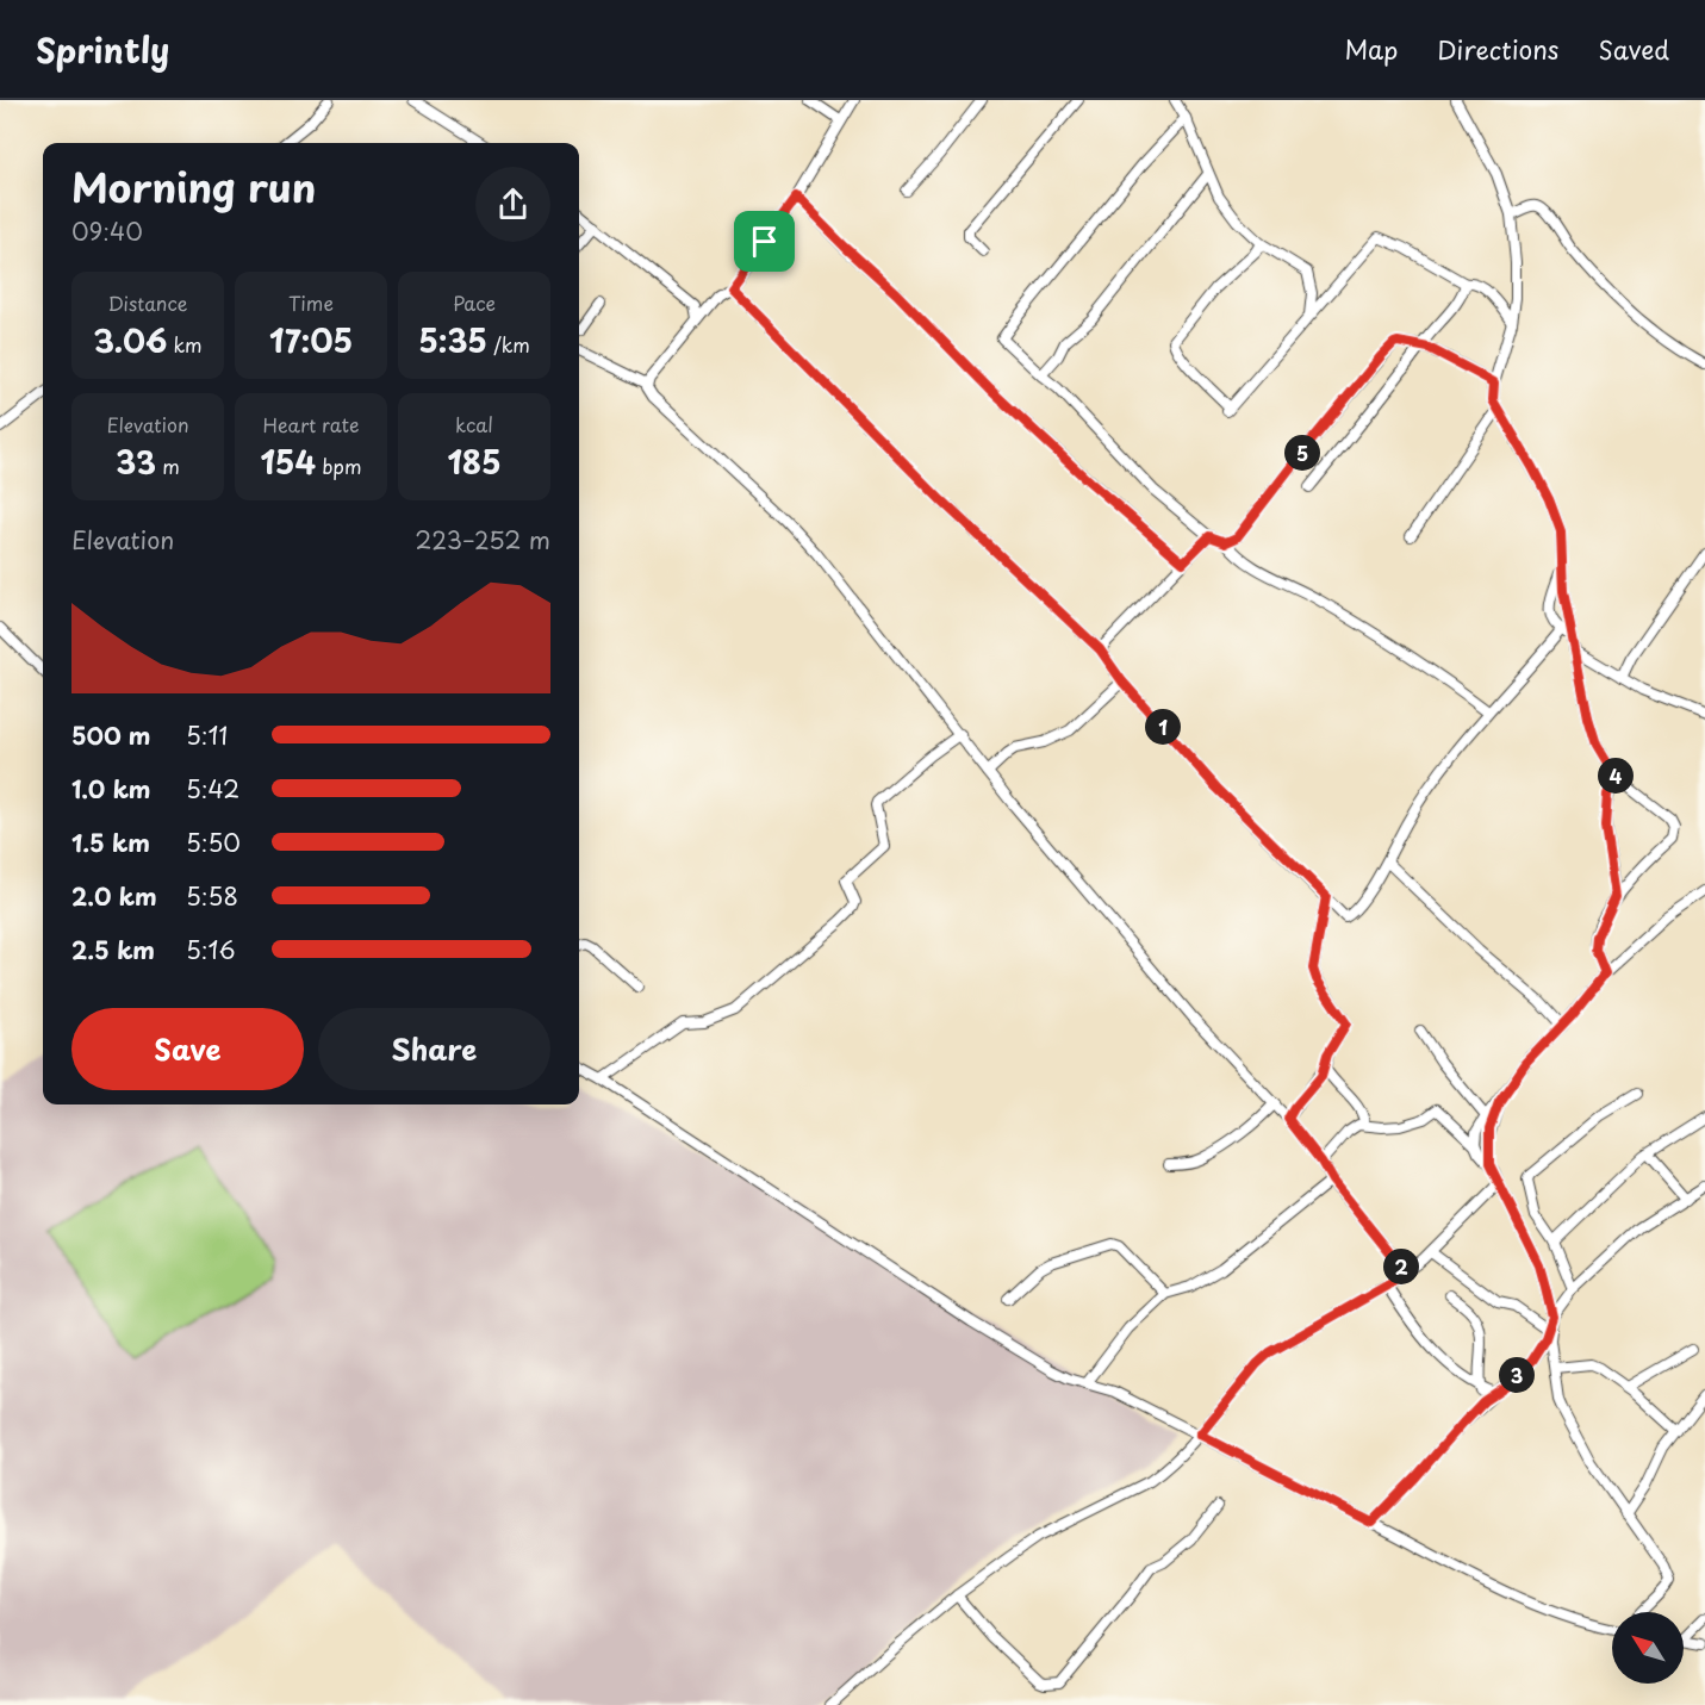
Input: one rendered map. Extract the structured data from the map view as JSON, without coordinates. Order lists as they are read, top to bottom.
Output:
{
  "north": "top left",
  "page": {
    "header": "Sprintly",
    "nav": ["Map", "Directions", "Saved"],
    "heading": ["Morning run", "09:40"],
    "stats": [
      ["Distance", "3.06 km"],
      ["Time", "17:05"],
      ["Pace", "5:35 /km"],
      ["Elevation", "33 m"],
      ["Heart rate", "154 bpm"],
      ["kcal", "185"]
    ],
    "pins": [
      "5",
      "1",
      "4",
      "2",
      "3"
    ],
    "chart": ["Elevation", "223–252 m"],
    "list": [
      {
        "name": "500 m",
        "note": "5:11"
      },
      {
        "name": "1.0 km",
        "note": "5:42"
      },
      {
        "name": "1.5 km",
        "note": "5:50"
      },
      {
        "name": "2.0 km",
        "note": "5:58"
      },
      {
        "name": "2.5 km",
        "note": "5:16"
      }
    ],
    "buttons": ["Save", "Share"]
  }
}
